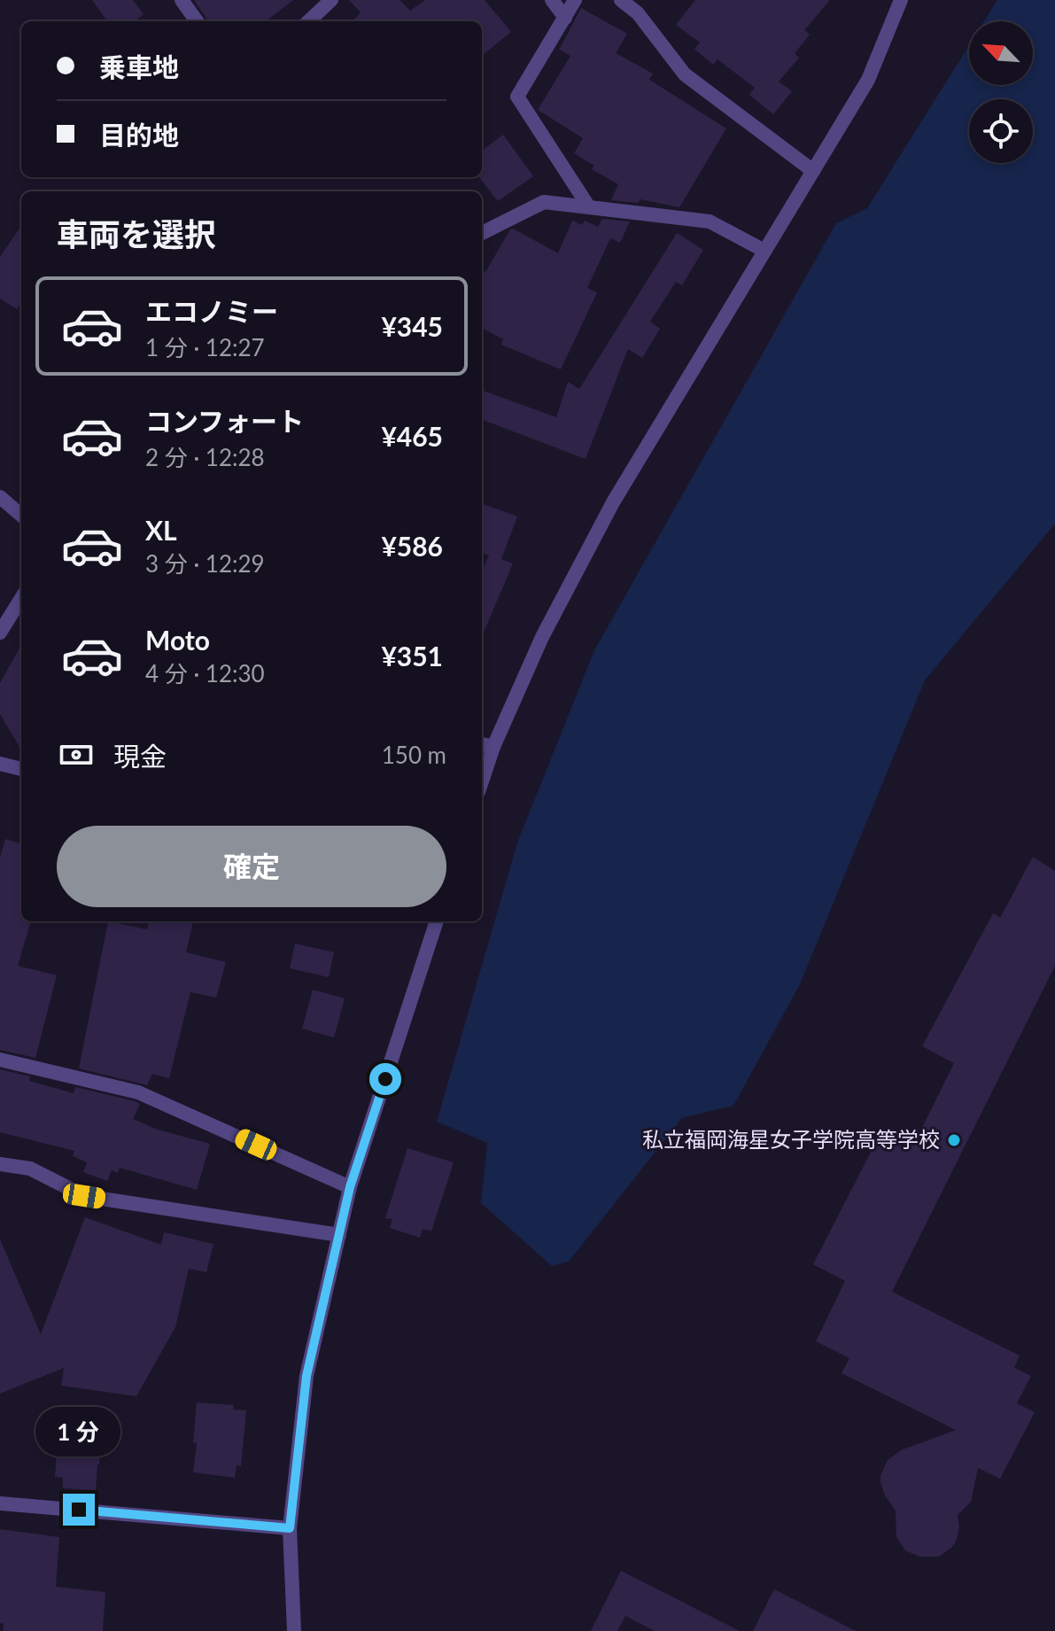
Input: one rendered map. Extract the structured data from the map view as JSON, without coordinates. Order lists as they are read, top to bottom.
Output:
{
  "places": ["私立福岡海星女子学院高等学校"],
  "north": "top left",
  "page": {
    "banner": ["乗車地", "目的地"],
    "heading": "車両を選択",
    "list": [
      {
        "name": "エコノミー",
        "note": "1 分 · 12:27",
        "value": "¥345"
      },
      {
        "name": "コンフォート",
        "note": "2 分 · 12:28",
        "value": "¥465"
      },
      {
        "name": "XL",
        "note": "3 分 · 12:29",
        "value": "¥586"
      },
      {
        "name": "Moto",
        "note": "4 分 · 12:30",
        "value": "¥351"
      }
    ],
    "pay": ["現金", "150 m"],
    "buttons": "確定",
    "bubble": "1 分"
  }
}
